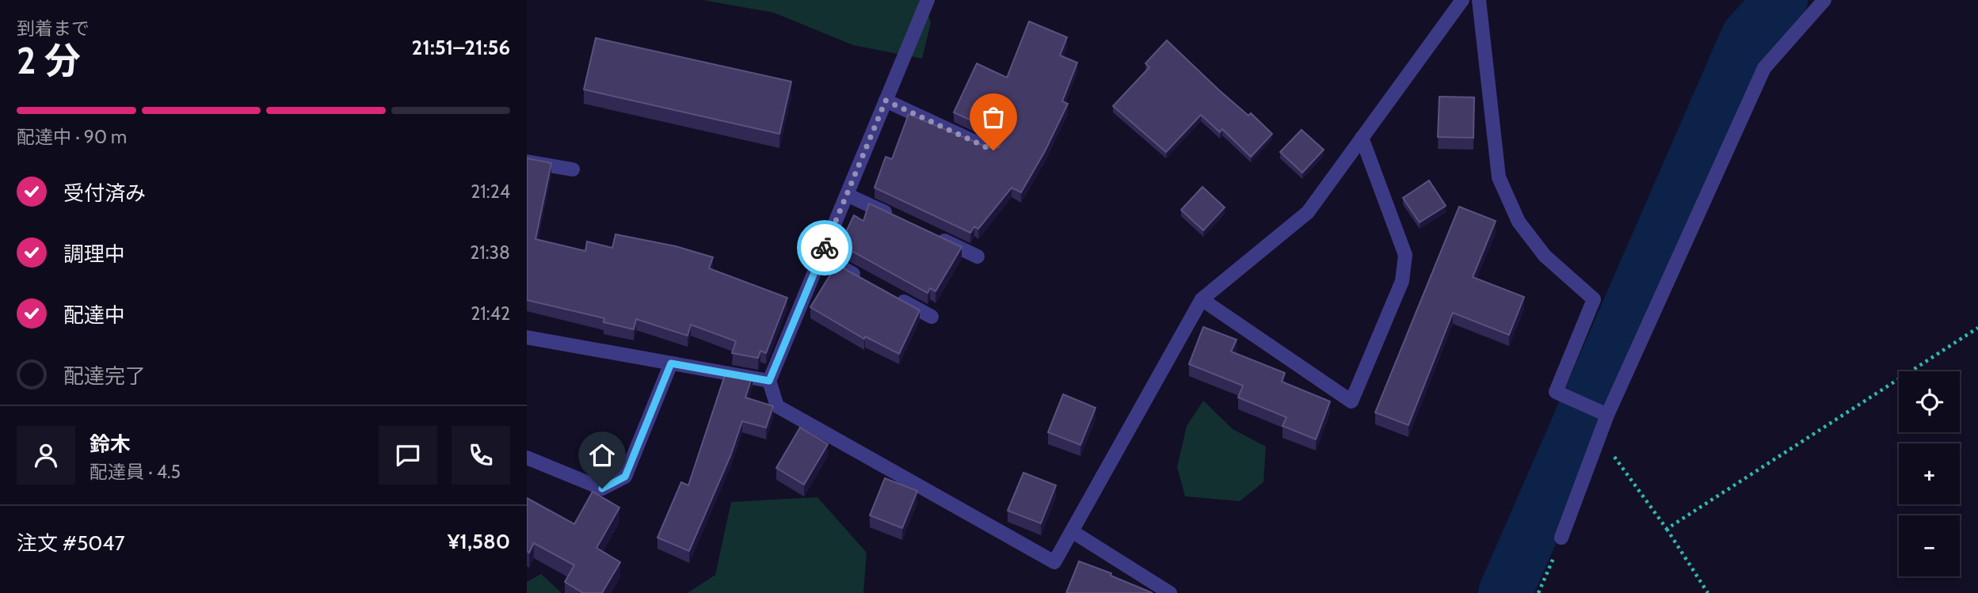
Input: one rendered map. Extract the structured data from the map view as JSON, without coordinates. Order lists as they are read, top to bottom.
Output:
{
  "page": {
    "heading": ["2 分", "到着まで", "21:51–21:56"],
    "panel": [
      "鈴木",
      "配達員 · 4.5",
      "注文 #5047",
      "¥1,580"
    ],
    "bar": "配達中 · 90 m",
    "list": [
      ["受付済み", "21:24"],
      ["調理中", "21:38"],
      ["配達中", "21:42"],
      "配達完了"
    ],
    "map_buttons": ["+", "−"]
  }
}
